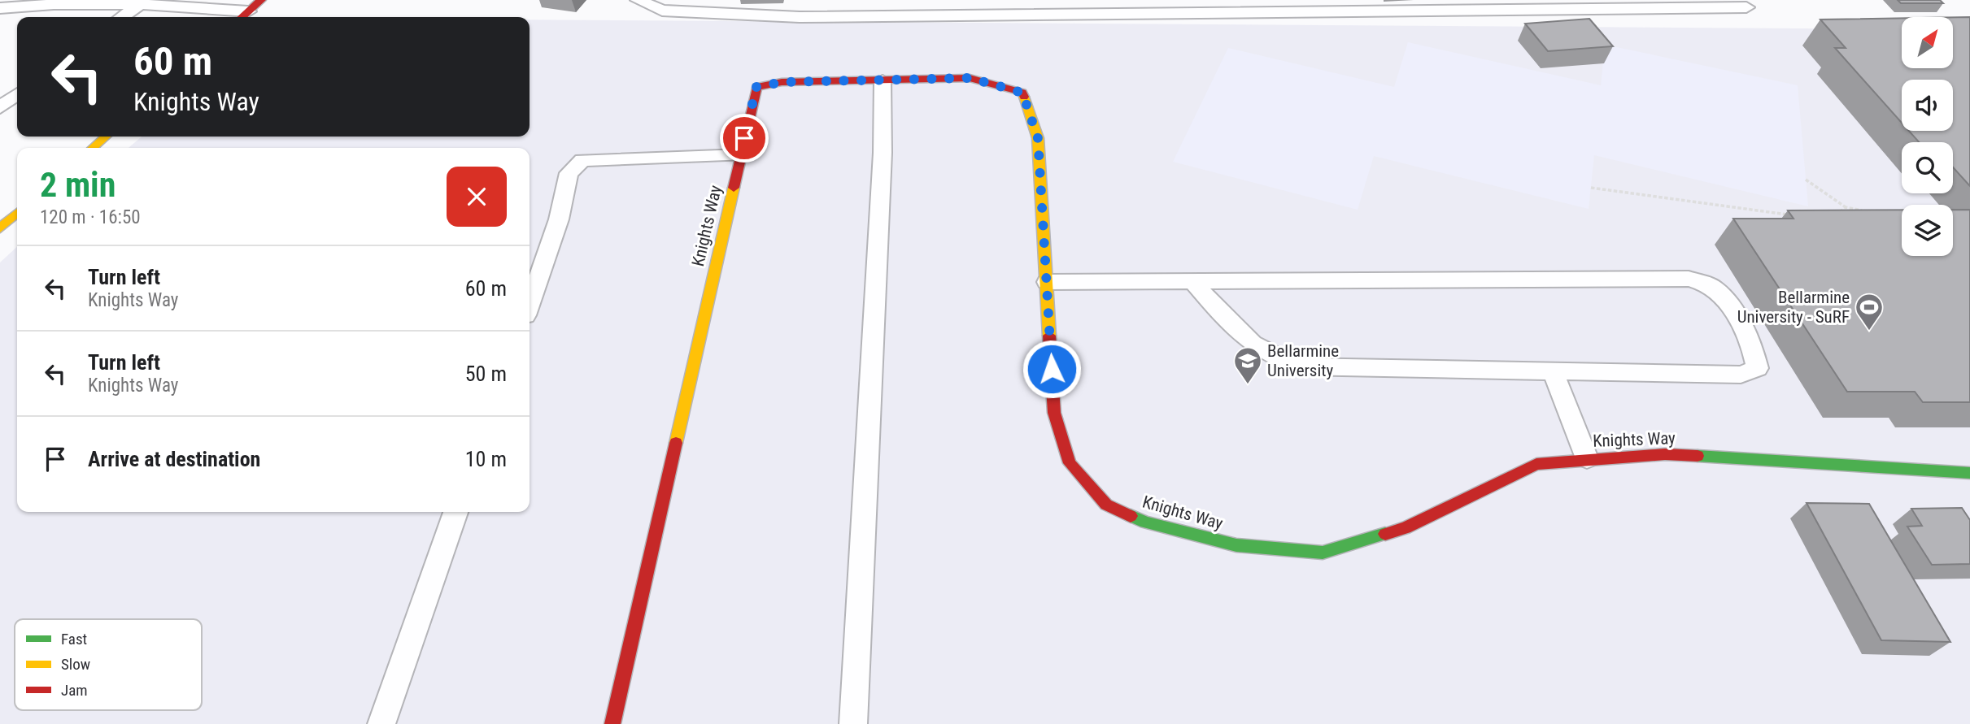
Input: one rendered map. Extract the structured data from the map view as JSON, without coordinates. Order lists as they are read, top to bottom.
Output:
{
  "streets": {
    "street": ["Knights Way"]
  },
  "places": {
    "sports": ["Bellarmine University - SuRF"],
    "school or university": ["Bellarmine University"]
  },
  "legend": ["Fast", "Slow", "Jam"],
  "north": "top right",
  "page": {
    "turn": ["60 m", "Knights Way"],
    "heading": ["2 min", "120 m · 16:50"],
    "list": [
      {
        "name": "Turn left",
        "note": "Knights Way",
        "value": "60 m"
      },
      {
        "name": "Turn left",
        "note": "Knights Way",
        "value": "50 m"
      },
      {
        "name": "Arrive at destination",
        "value": "10 m"
      }
    ]
  }
}
